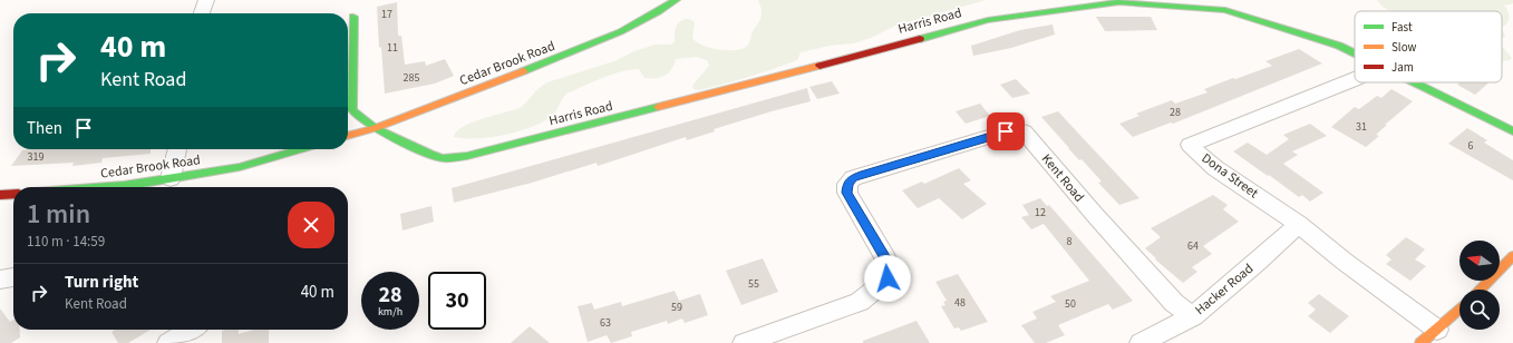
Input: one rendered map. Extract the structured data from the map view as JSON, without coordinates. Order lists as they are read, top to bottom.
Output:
{
  "streets": {
    "street": [
      "Harris Road",
      "Cedar Brook Road",
      "Dona Street",
      "Kent Road",
      "Hacker Road"
    ]
  },
  "crossings": [
    ["Harris Road", "Cedar Brook Road"],
    ["Dona Street", "Hacker Road"],
    ["Kent Road", "Hacker Road"]
  ],
  "house_numbers": [
    "17",
    "11",
    "285",
    "28",
    "31",
    "6",
    "319",
    "12",
    "8",
    "64",
    "55",
    "48",
    "50",
    "59",
    "63"
  ],
  "legend": ["Fast", "Slow", "Jam"],
  "north": "left",
  "page": {
    "turn": ["40 m", "Kent Road"],
    "then": "Then",
    "heading": ["1 min", "110 m · 14:59"],
    "list": [
      {
        "name": "Turn right",
        "note": "Kent Road",
        "value": "40 m"
      }
    ],
    "speed": "28 km/h",
    "limit": "30"
  }
}
